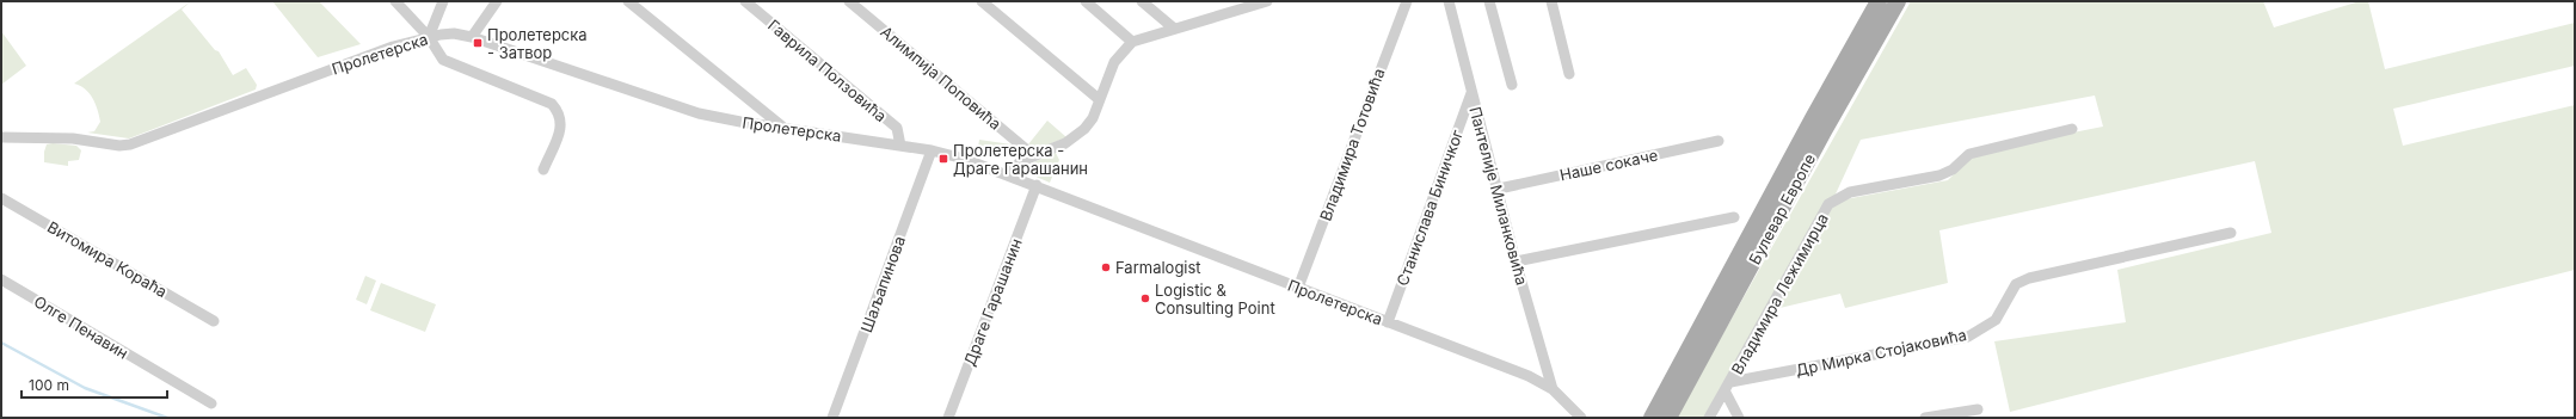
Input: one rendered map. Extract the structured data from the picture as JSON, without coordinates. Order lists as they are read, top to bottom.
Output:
{
  "streets": {
    "main road": ["Булевар Европе"],
    "street": [
      "Пролетерска",
      "Гаврила Ползовића",
      "Алимпија Поповића",
      "Владимира Тотовића",
      "Наше сокаче",
      "Пантелије Миланковића",
      "Станислава Биничког",
      "Витомира Кораћа",
      "Шаљапинова",
      "Владимира Лежимирца",
      "Драге Гарашанин",
      "Олге Пенавин",
      "Др Мирка Стојаковића"
    ]
  },
  "crossings": [
    ["Пролетерска", "Гаврила Ползовића"],
    ["Пролетерска", "Владимира Тотовића"],
    ["Пролетерска", "Пантелије Миланковића"],
    ["Пролетерска", "Станислава Биничког"],
    ["Пролетерска", "Шаљапинова"],
    ["Пролетерска", "Драге Гарашанин"],
    ["Наше сокаче", "Пантелије Миланковића"],
    ["Пантелије Миланковића", "Станислава Биничког"],
    ["Владимира Лежимирца", "Др Мирка Стојаковића"]
  ],
  "places": {
    "transit": ["Пролетерска - Затвор", "Пролетерска - Драге Гарашанин"],
    "other": ["Farmalogist", "Logistic & Consulting Point"]
  },
  "scale_bar": "100 m"
}
